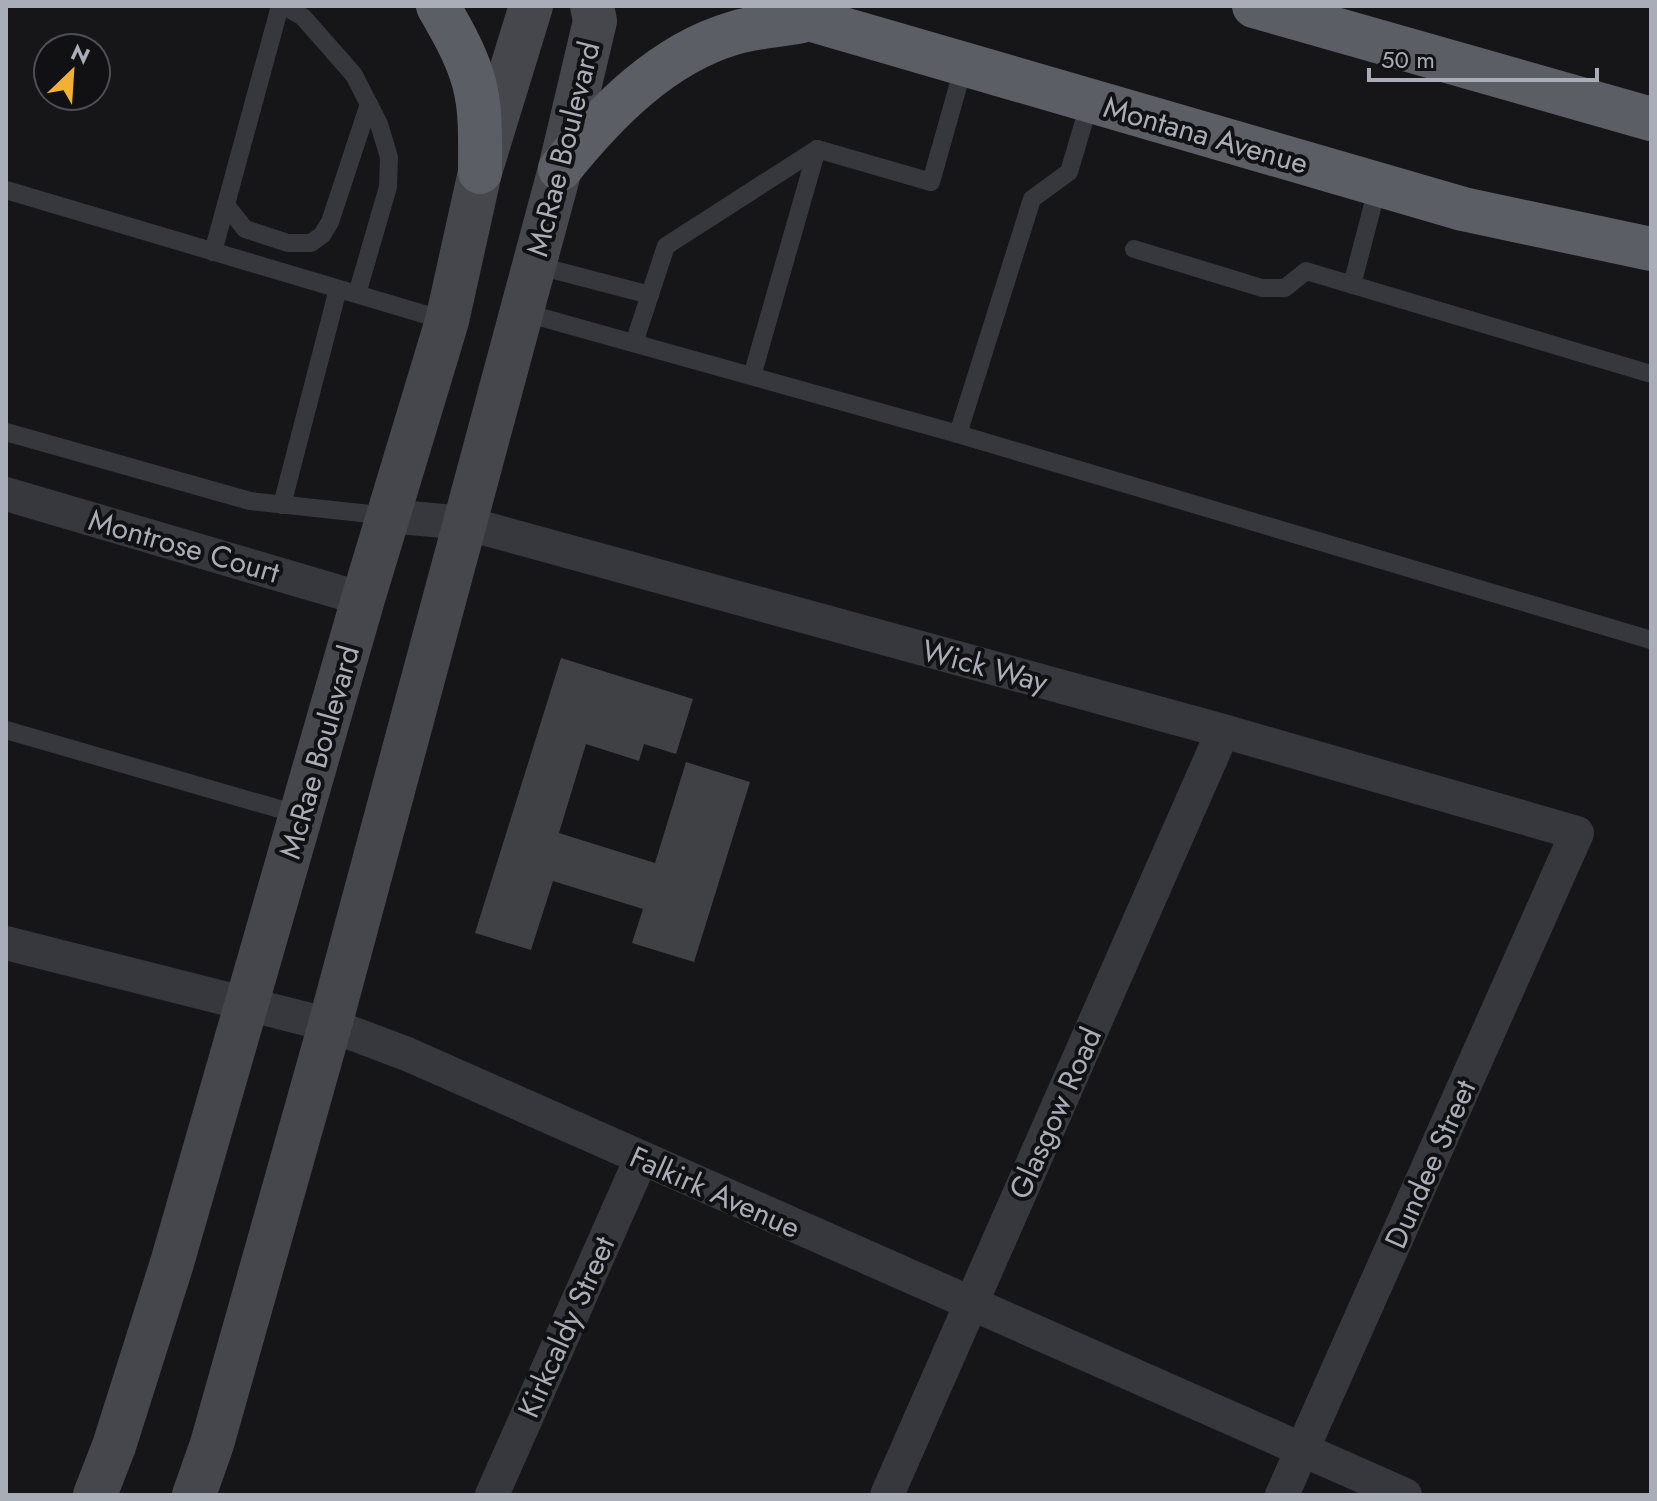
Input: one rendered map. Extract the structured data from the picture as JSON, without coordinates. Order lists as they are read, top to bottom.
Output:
{
  "streets": {
    "highway": ["Montana Avenue"],
    "main road": ["McRae Boulevard"],
    "street": [
      "Montrose Court",
      "Wick Way",
      "Glasgow Road",
      "Dundee Street",
      "Falkirk Avenue",
      "Kirkcaldy Street"
    ]
  },
  "crossings": [
    ["McRae Boulevard", "Montrose Court"],
    ["McRae Boulevard", "Wick Way"],
    ["McRae Boulevard", "Falkirk Avenue"],
    ["Wick Way", "Glasgow Road"],
    ["Wick Way", "Dundee Street"],
    ["Glasgow Road", "Falkirk Avenue"],
    ["Dundee Street", "Falkirk Avenue"],
    ["Falkirk Avenue", "Kirkcaldy Street"]
  ],
  "scale_bar": "50 m",
  "north": "top right"
}
